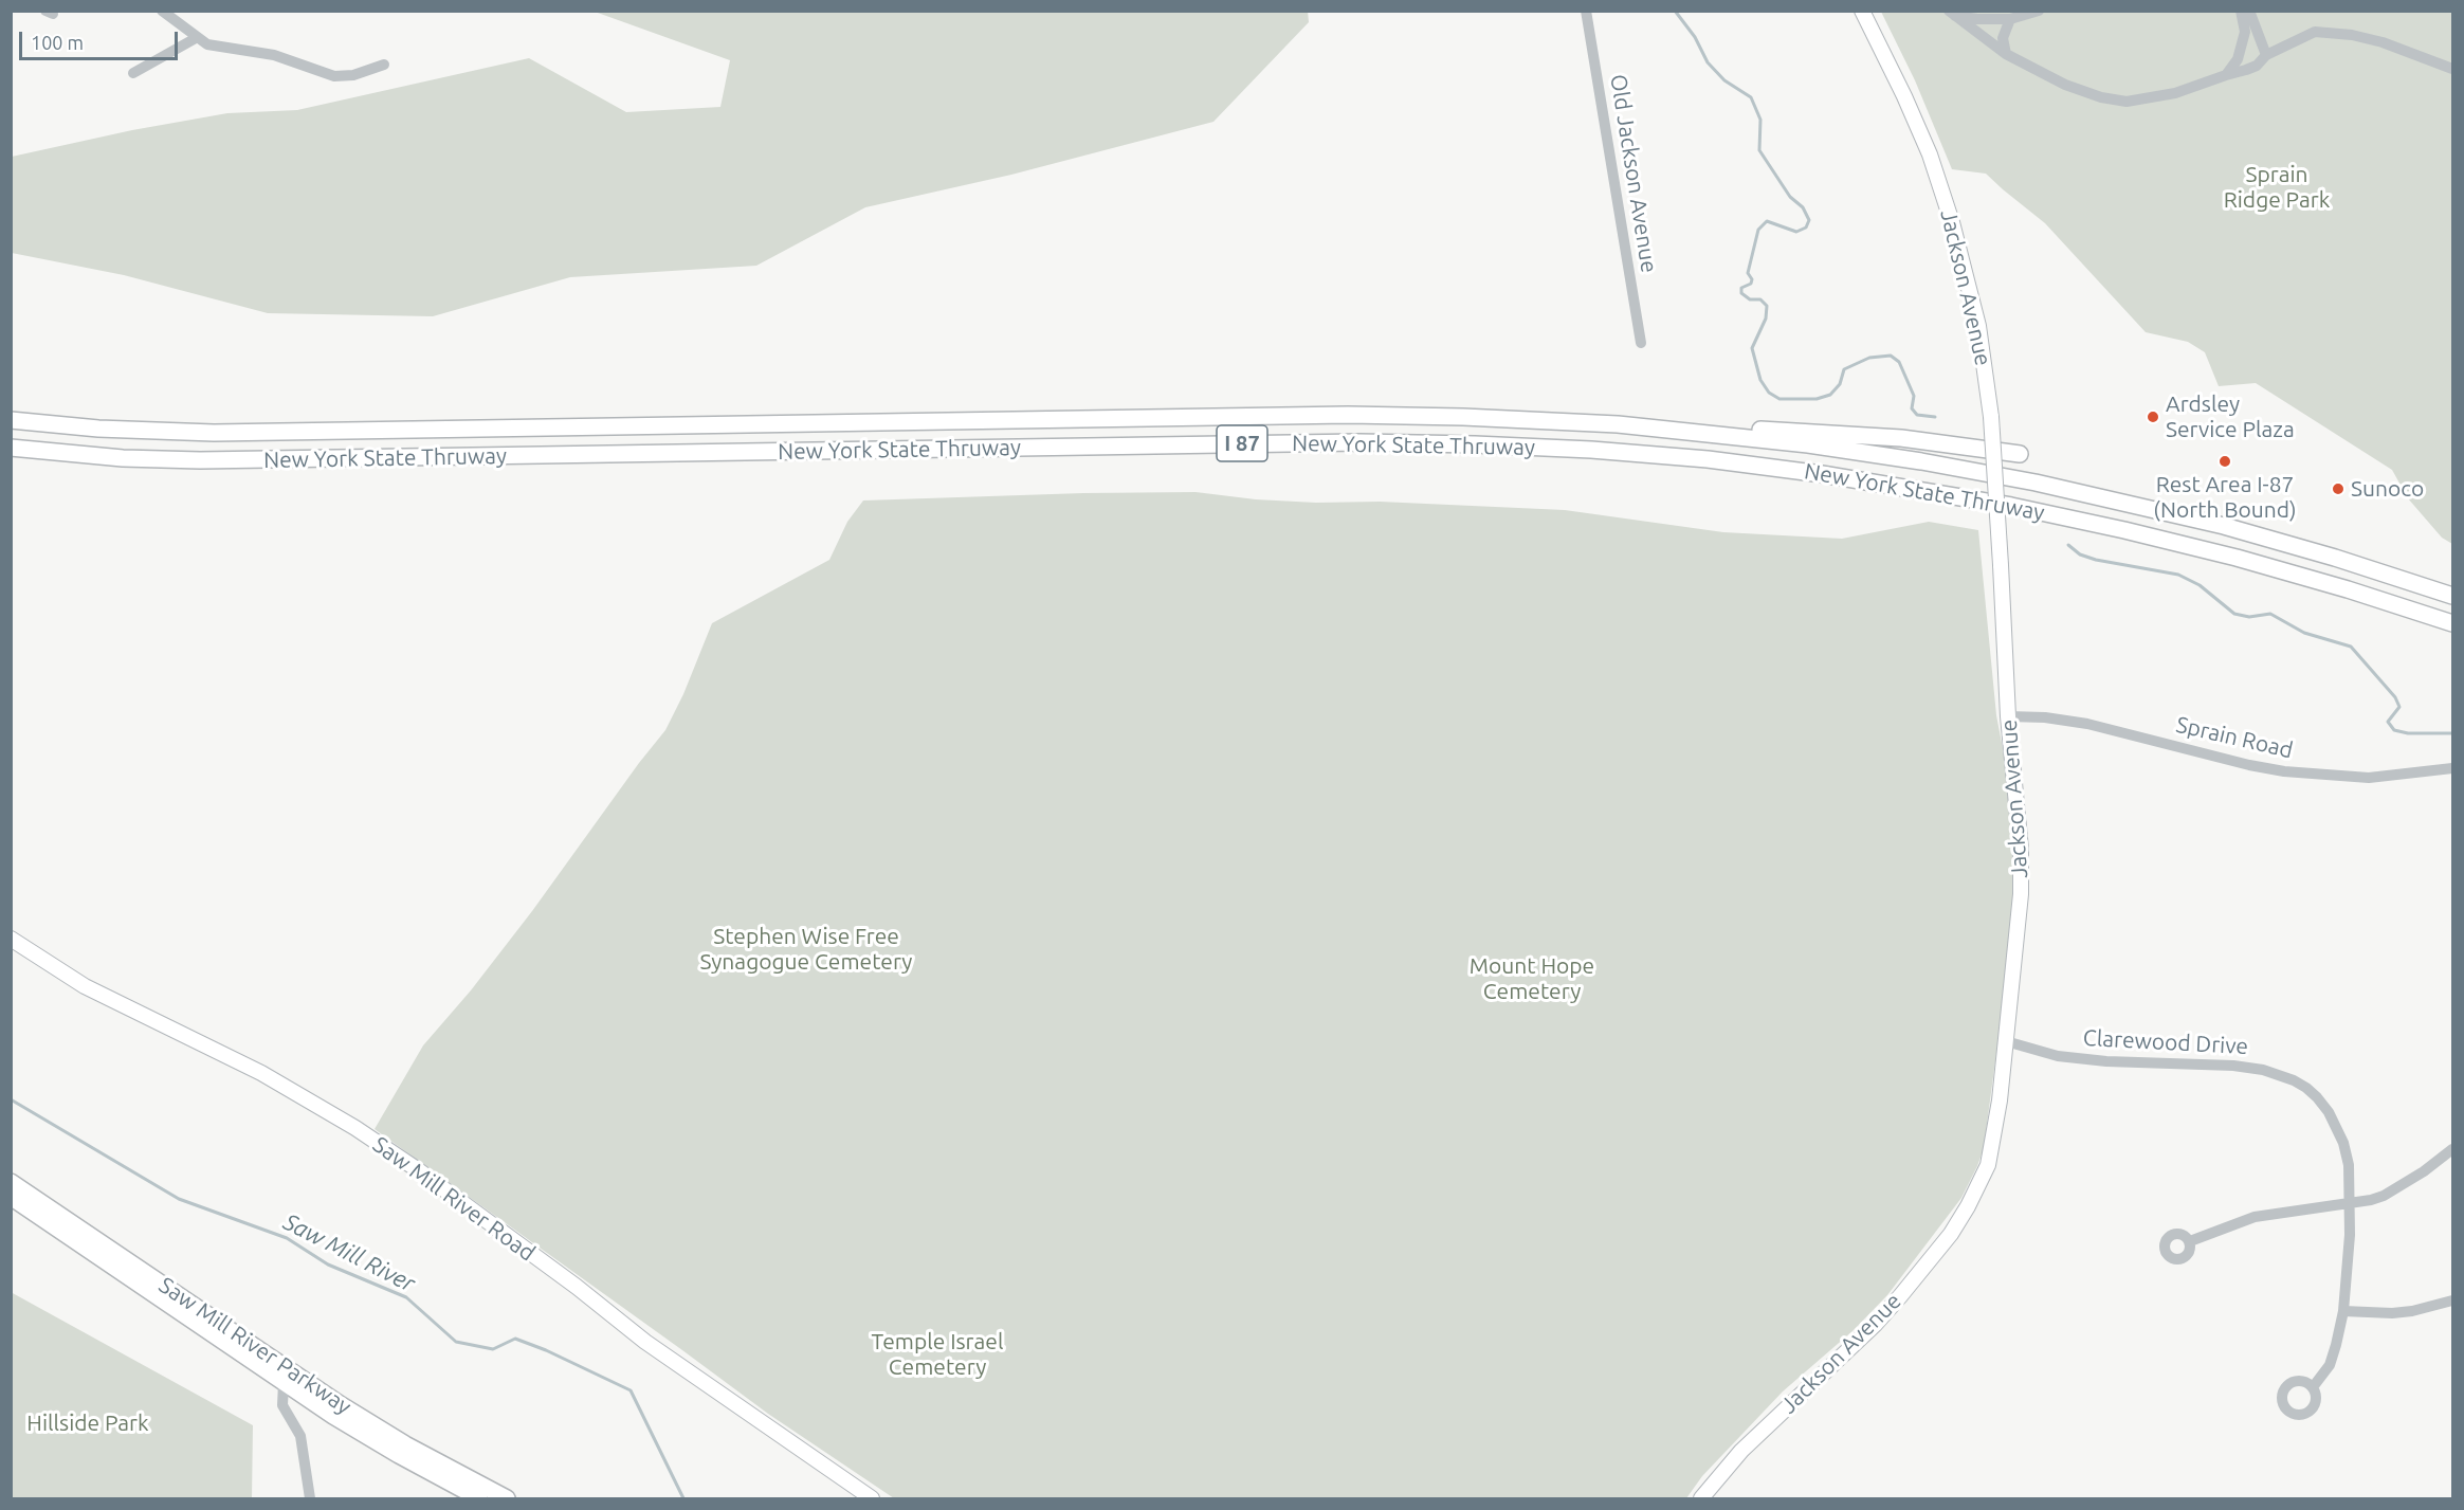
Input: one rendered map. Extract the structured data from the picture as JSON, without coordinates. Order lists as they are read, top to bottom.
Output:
{
  "streets": {
    "highway": ["I 87", "New York State Thruway", "Saw Mill River Parkway"],
    "main road": ["Jackson Avenue", "Saw Mill River Road"],
    "street": ["Old Jackson Avenue", "Sprain Road", "Clarewood Drive"]
  },
  "crossings": [
    ["Jackson Avenue", "Sprain Road"],
    ["Jackson Avenue", "Clarewood Drive"]
  ],
  "water": ["Saw Mill River"],
  "parks": [
    "Sprain Ridge Park",
    "Stephen Wise Free Synagogue Cemetery",
    "Mount Hope Cemetery",
    "Temple Israel Cemetery",
    "Hillside Park"
  ],
  "places": ["Ardsley Service Plaza", "Rest Area I-87 (North Bound)", "Sunoco"],
  "scale_bar": "100 m"
}
